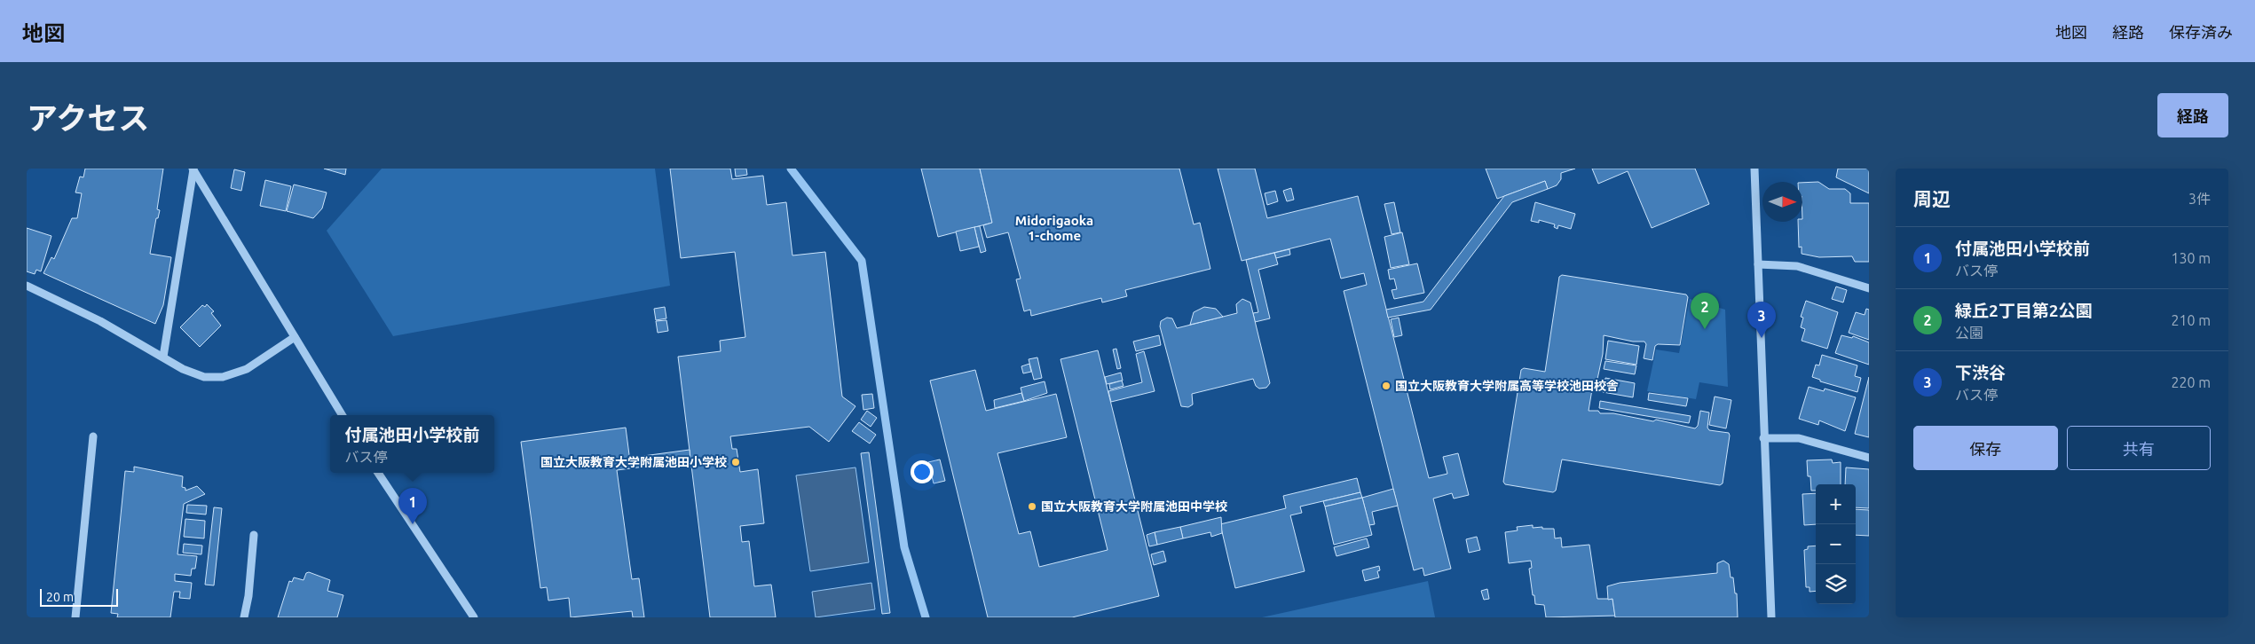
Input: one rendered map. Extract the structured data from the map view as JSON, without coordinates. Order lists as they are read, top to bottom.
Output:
{
  "districts": ["Midorigaoka 1-chome"],
  "places": ["国立大阪教育大学附属高等学校池田校舎", "国立大阪教育大学附属池田小学校", "国立大阪教育大学附属池田中学校"],
  "scale_bar": "20 m",
  "north": "right",
  "page": {
    "header": "地図",
    "nav": ["地図", "経路", "保存済み"],
    "title": "アクセス",
    "buttons": [
      "経路",
      ["保存", "共有"]
    ],
    "heading": ["周辺", "3件"],
    "list": [
      {
        "mark": "1",
        "name": "付属池田小学校前",
        "note": "バス停",
        "value": "130 m"
      },
      {
        "mark": "2",
        "name": "緑丘2丁目第2公園",
        "note": "公園",
        "value": "210 m"
      },
      {
        "mark": "3",
        "name": "下渋谷",
        "note": "バス停",
        "value": "220 m"
      }
    ],
    "pins": ["2", "3", "1"],
    "popup": ["付属池田小学校前", "バス停"],
    "map_buttons": ["+", "−"],
    "scale": "20 m"
  }
}
